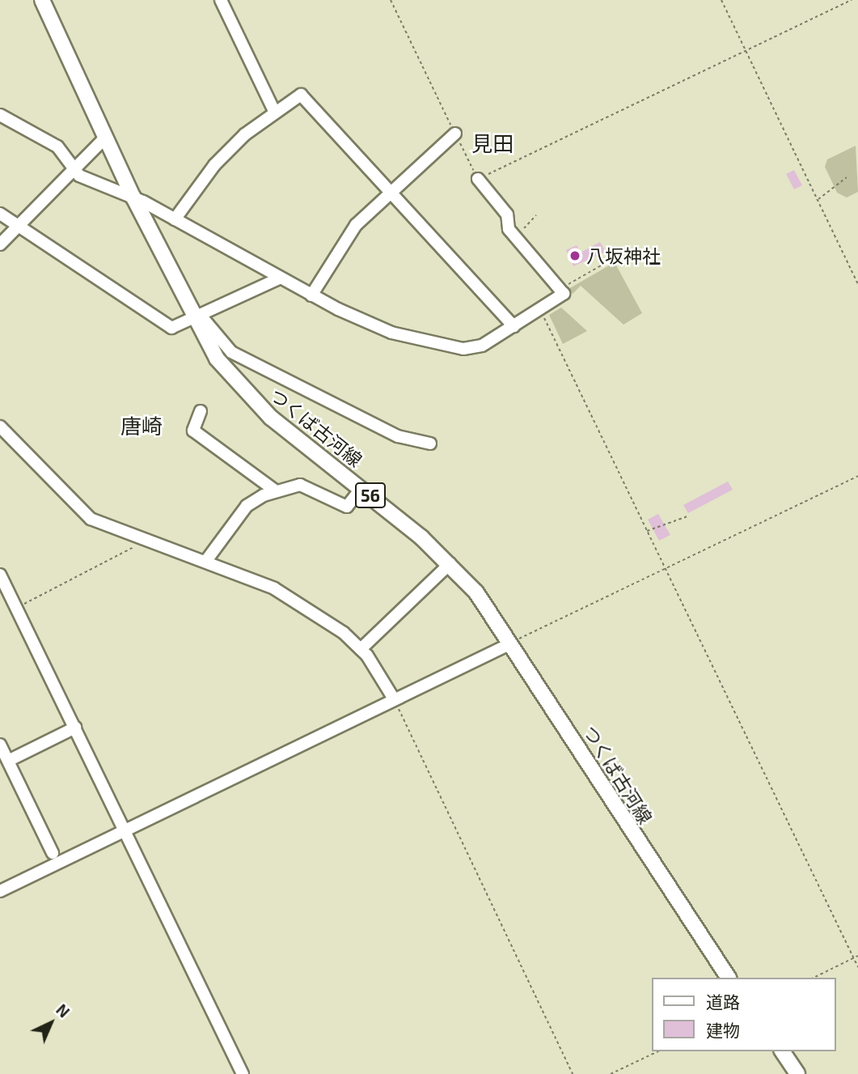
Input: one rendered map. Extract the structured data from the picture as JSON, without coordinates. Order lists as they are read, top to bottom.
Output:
{
  "streets": {
    "main road": ["つくば古河線", "56"]
  },
  "districts": ["見田", "唐崎"],
  "places": ["八坂神社"],
  "legend": ["道路", "建物"],
  "north": "top right"
}
